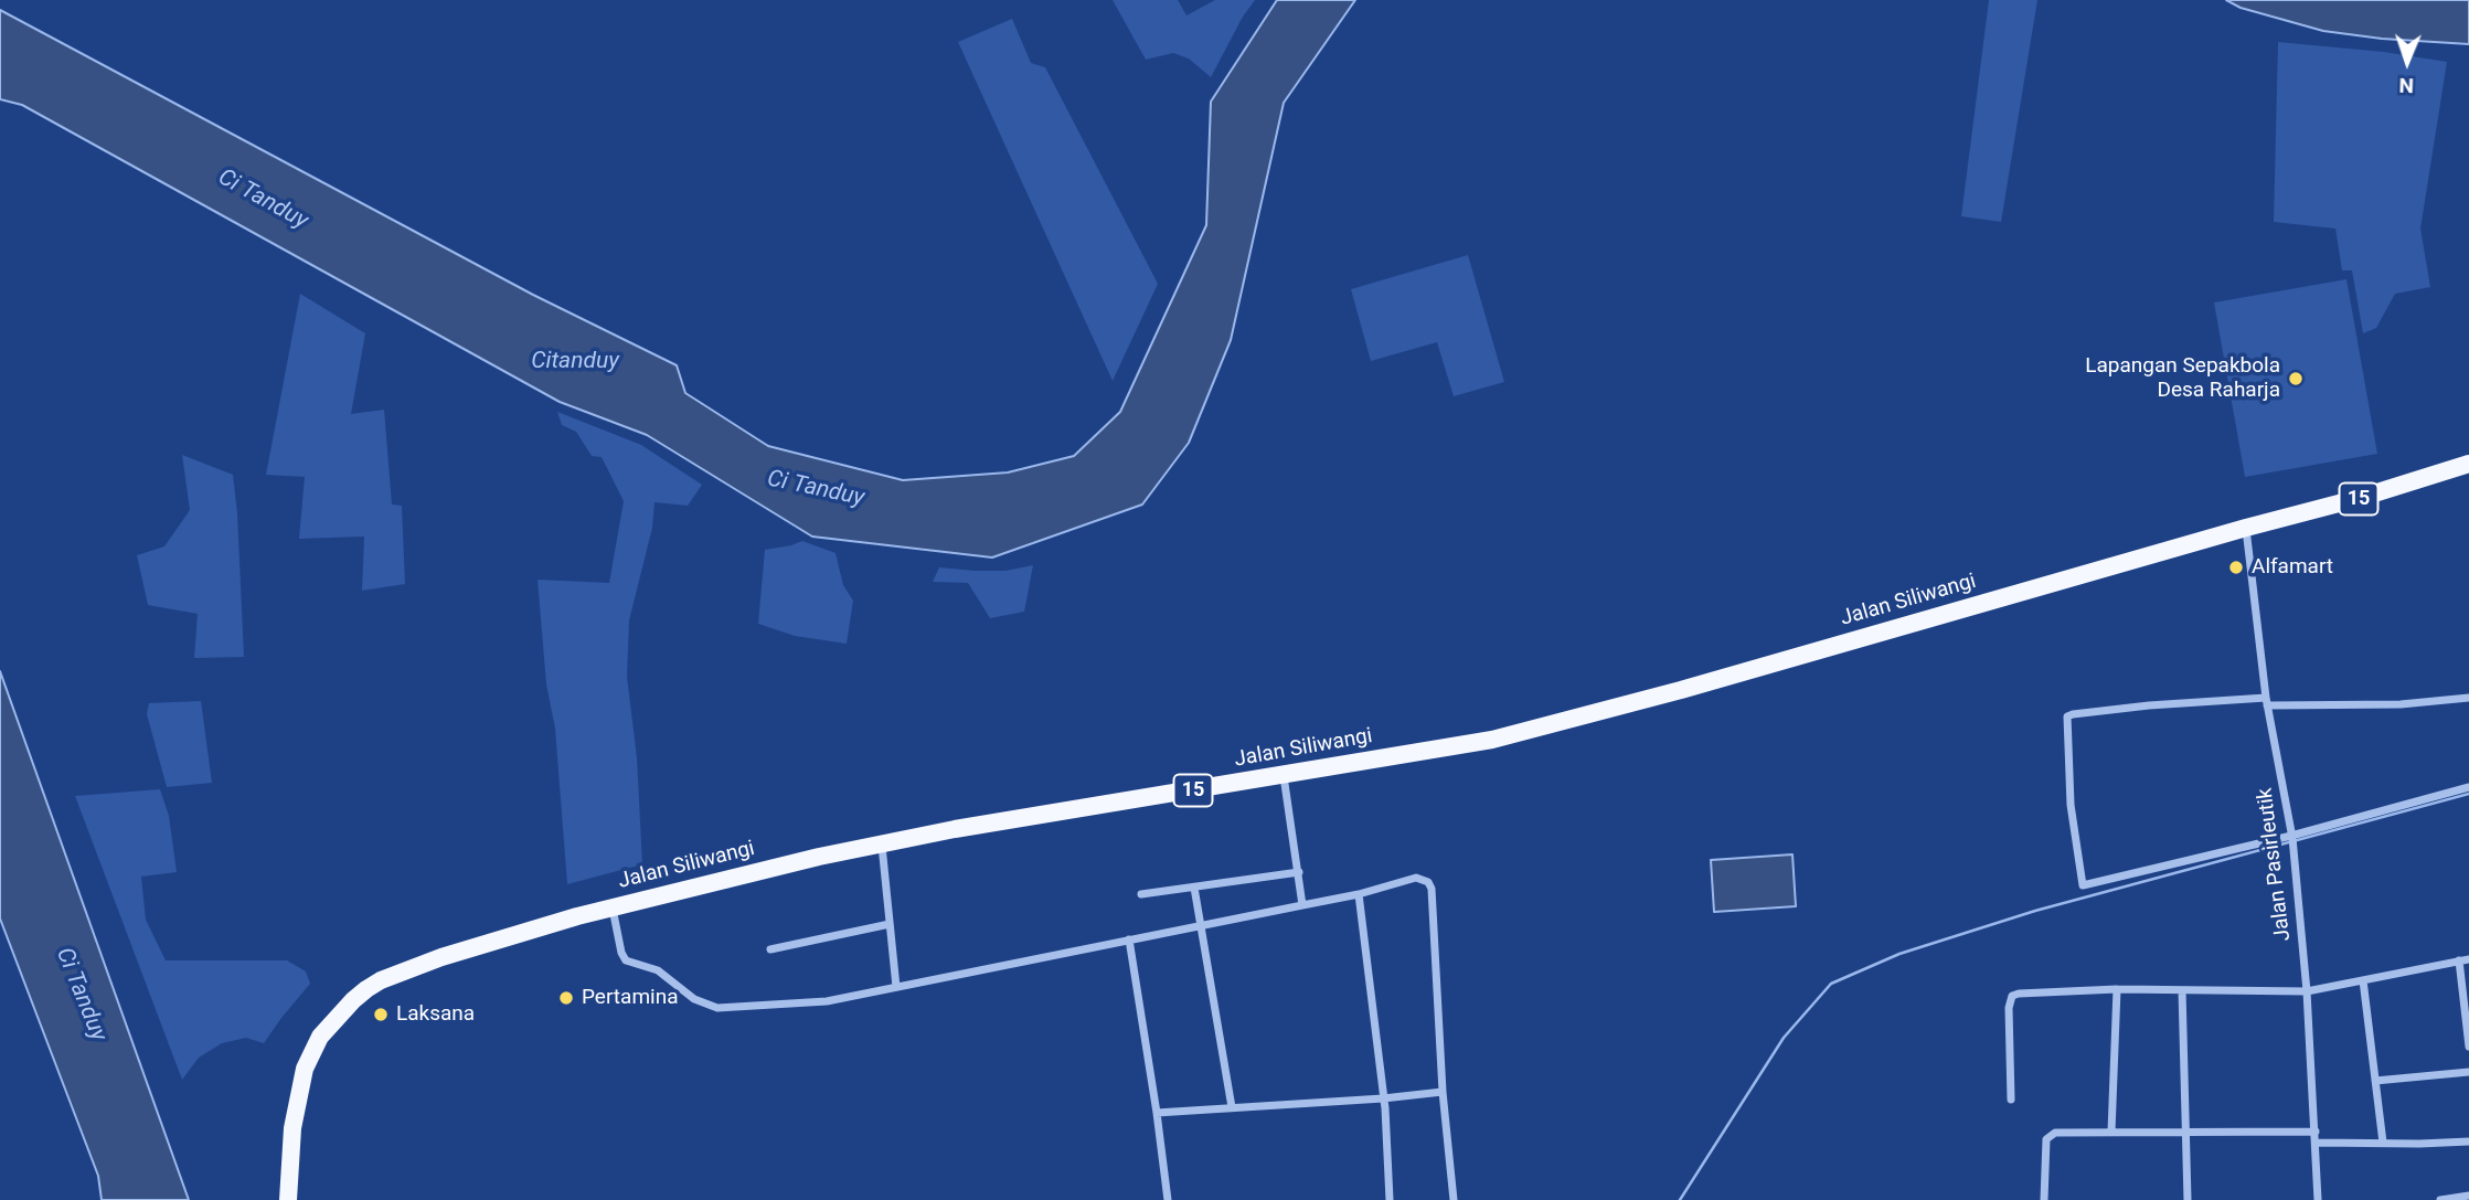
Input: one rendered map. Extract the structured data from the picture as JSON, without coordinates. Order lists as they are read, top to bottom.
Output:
{
  "streets": {
    "highway": ["15", "Jalan Siliwangi"],
    "street": ["Jalan Pasirleutik"]
  },
  "crossings": [
    ["Jalan Siliwangi", "Jalan Pasirleutik"]
  ],
  "water": ["Ci Tanduy", "Citanduy"],
  "places": [
    "Lapangan Sepakbola Desa Raharja",
    "Alfamart",
    "Pertamina",
    "Laksana"
  ],
  "north": "bottom"
}
